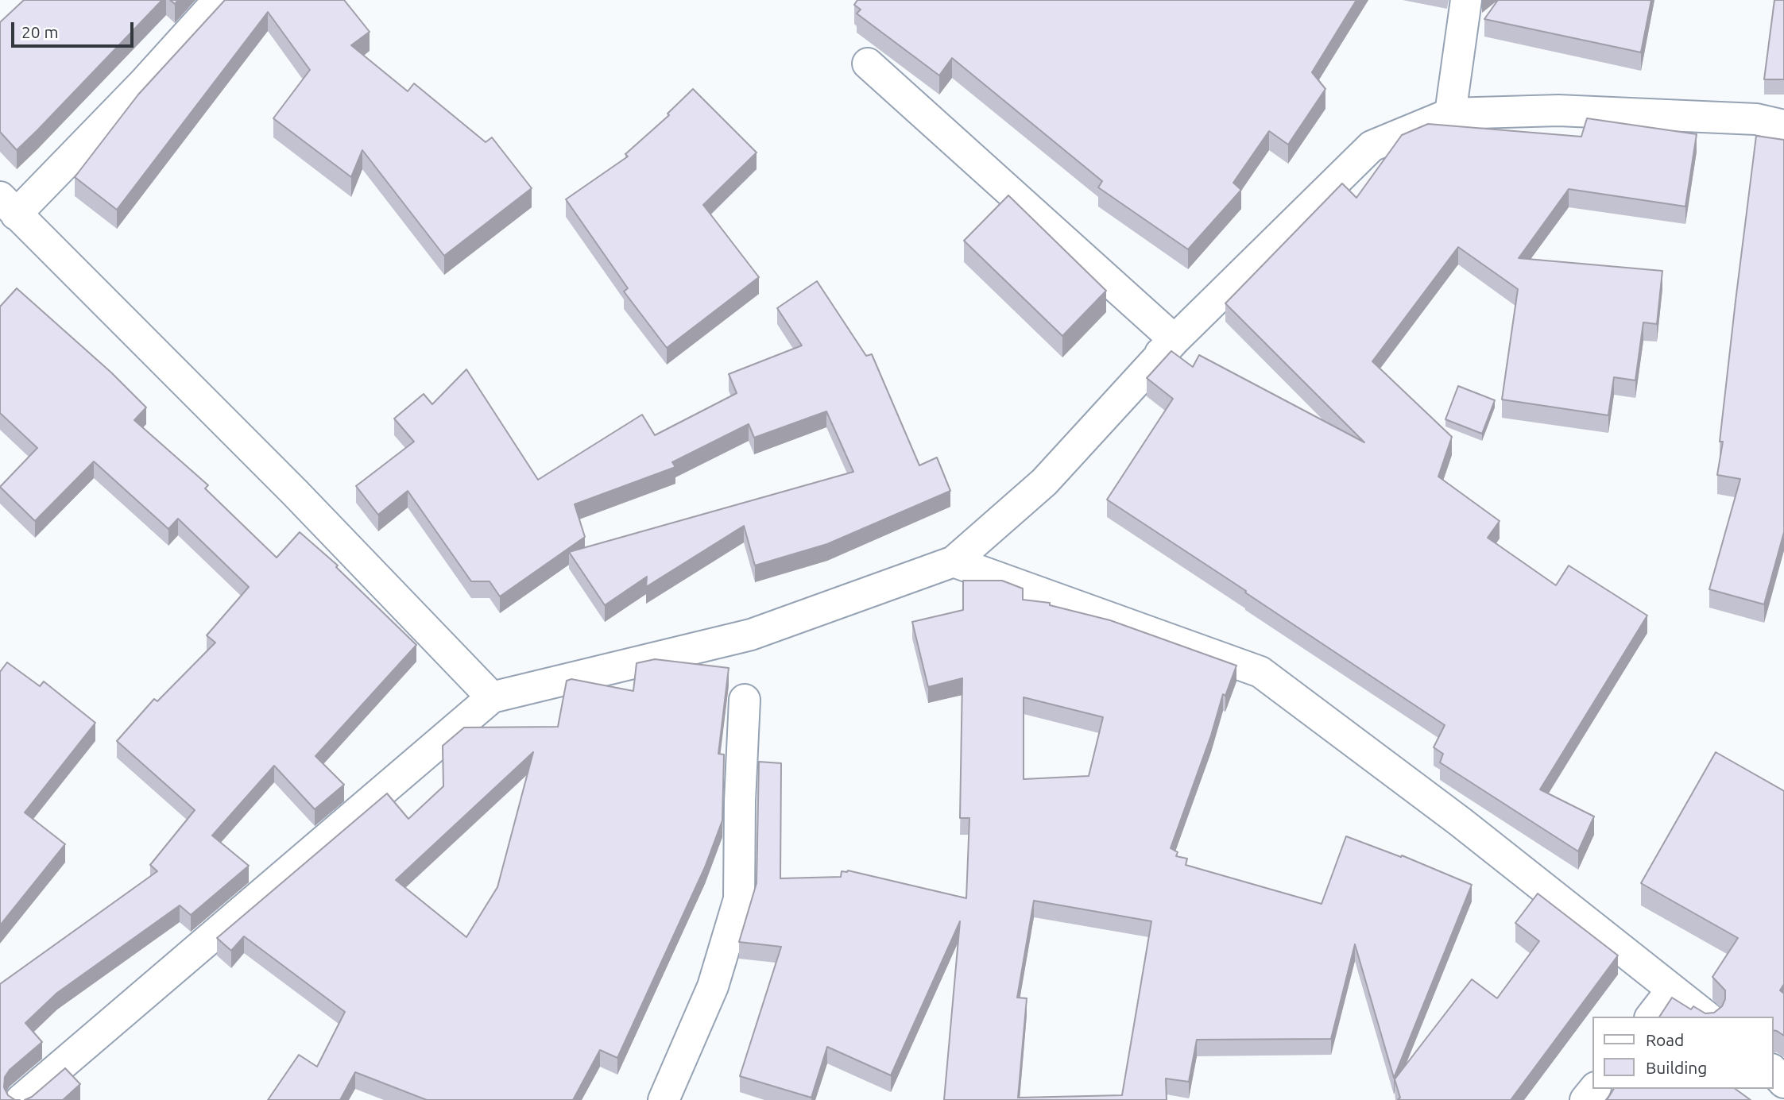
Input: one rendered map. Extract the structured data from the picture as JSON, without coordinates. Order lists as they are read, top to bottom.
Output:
{
  "legend": ["Road", "Building"],
  "scale_bar": "20 m"
}
